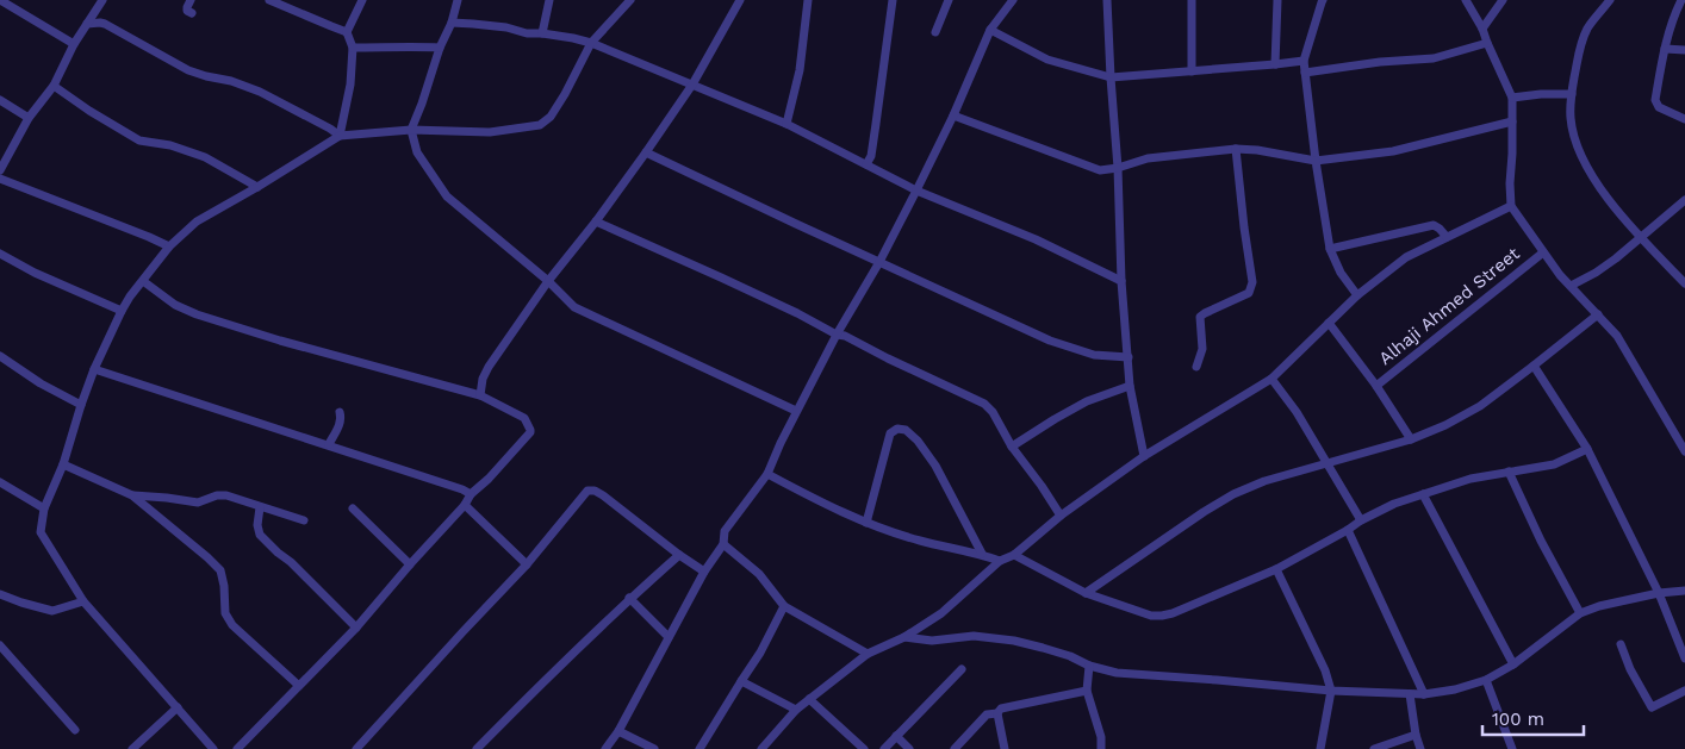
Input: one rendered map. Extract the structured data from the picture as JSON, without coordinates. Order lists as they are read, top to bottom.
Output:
{
  "streets": {
    "street": ["Alhaji Ahmed Street"]
  },
  "scale_bar": "100 m"
}
